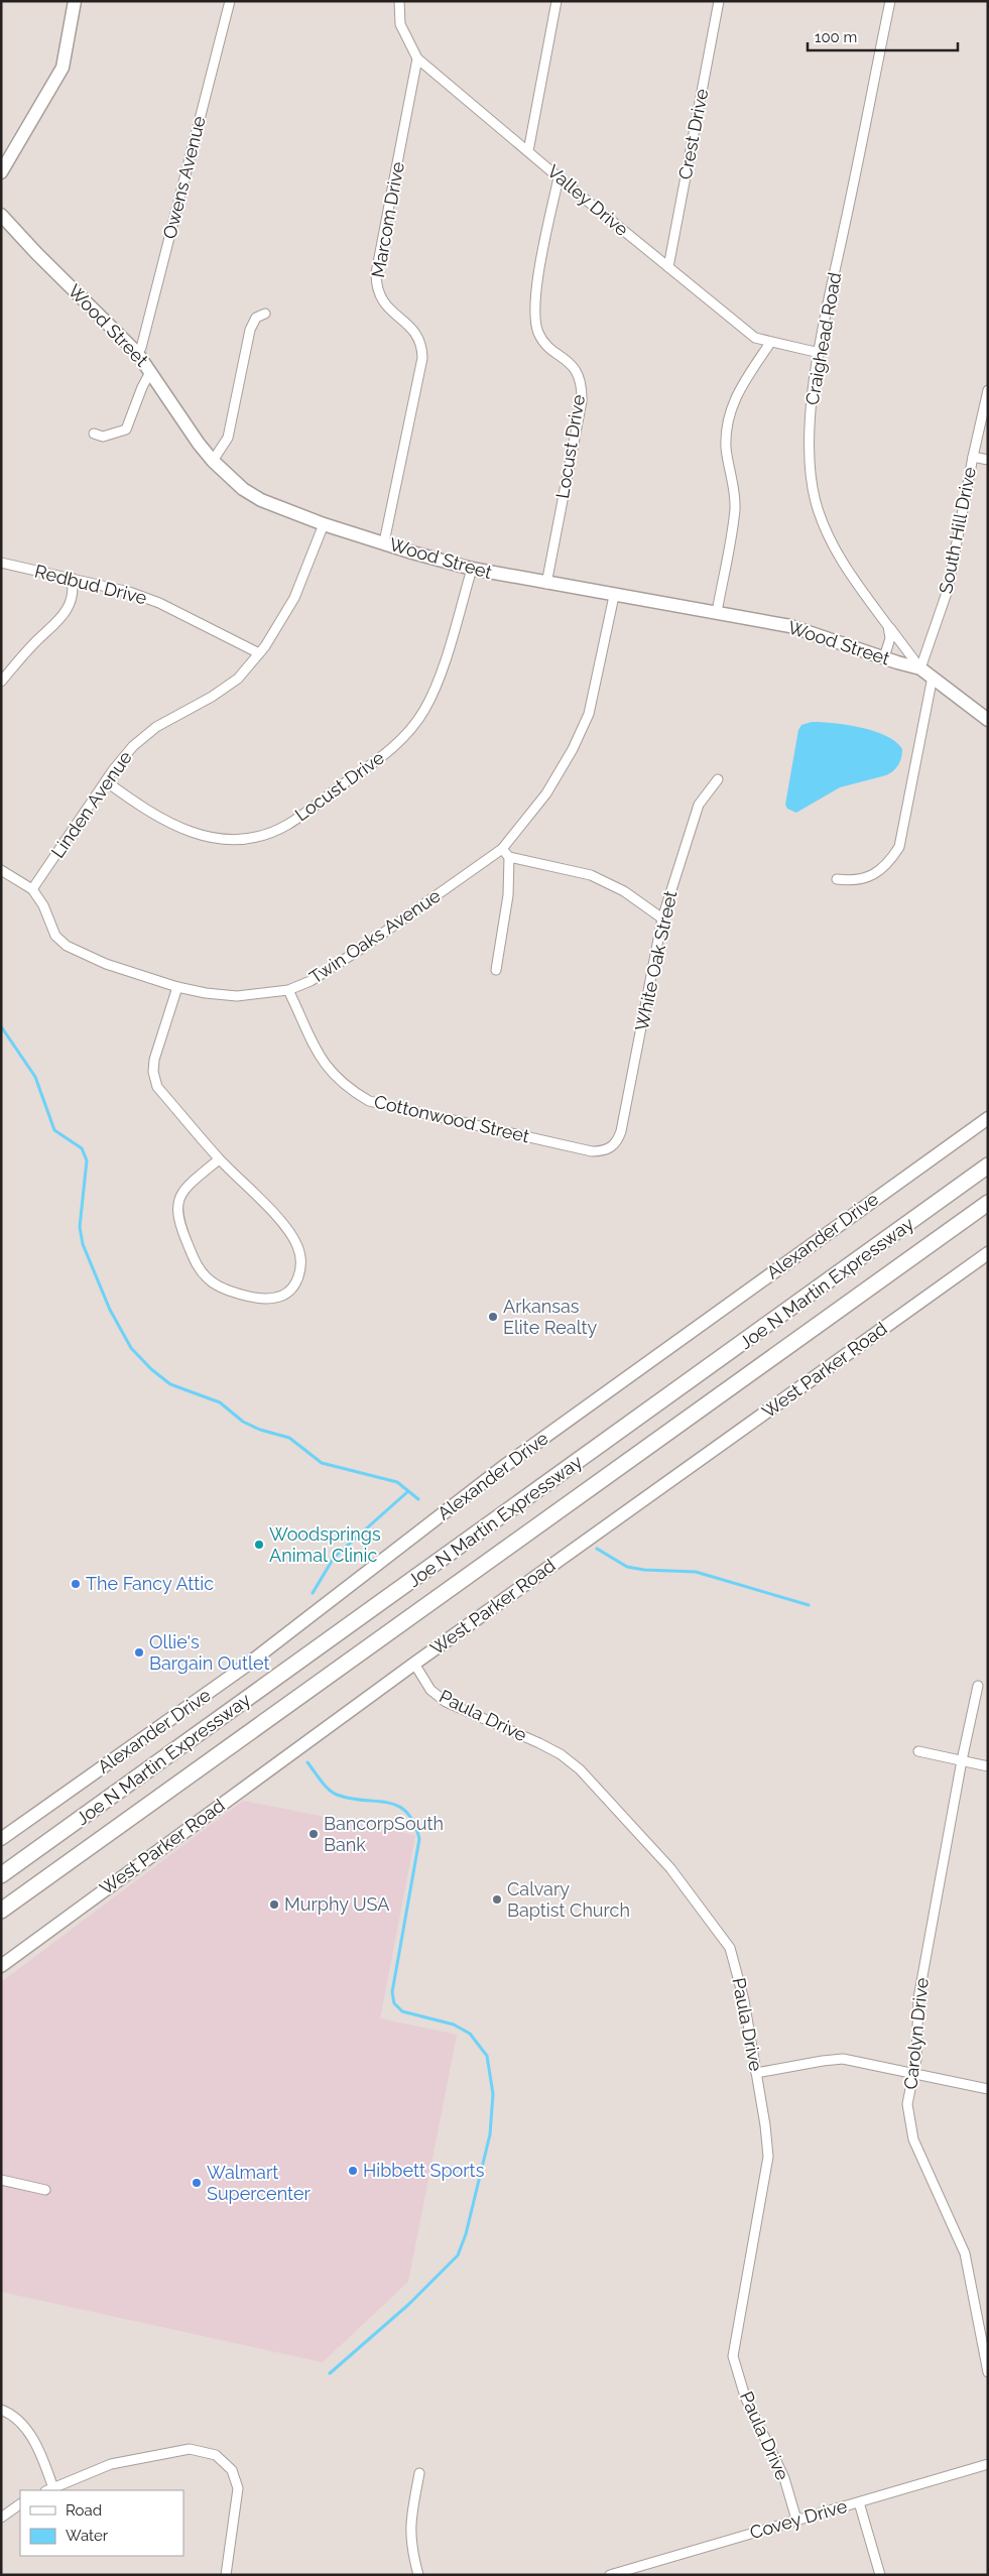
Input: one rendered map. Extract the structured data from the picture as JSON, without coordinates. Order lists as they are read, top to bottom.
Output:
{
  "streets": {
    "highway": ["Joe N Martin Expressway"],
    "street": [
      "Crest Drive",
      "Owens Avenue",
      "Valley Drive",
      "Marcom Drive",
      "Wood Street",
      "Craighead Road",
      "Locust Drive",
      "South Hill Drive",
      "Redbud Drive",
      "Linden Avenue",
      "Twin Oaks Avenue",
      "White Oak Street",
      "Cottonwood Street",
      "Alexander Drive",
      "West Parker Road",
      "Paula Drive",
      "Carolyn Drive",
      "Covey Drive"
    ]
  },
  "crossings": [
    ["Crest Drive", "Valley Drive"],
    ["Owens Avenue", "Wood Street"],
    ["Valley Drive", "Marcom Drive"],
    ["Valley Drive", "Craighead Road"],
    ["Valley Drive", "Locust Drive"],
    ["Marcom Drive", "Wood Street"],
    ["Wood Street", "Craighead Road"],
    ["Wood Street", "Locust Drive"],
    ["Wood Street", "South Hill Drive"],
    ["Wood Street", "Linden Avenue"],
    ["Wood Street", "Twin Oaks Avenue"],
    ["Craighead Road", "South Hill Drive"],
    ["Locust Drive", "Linden Avenue"],
    ["Redbud Drive", "Linden Avenue"],
    ["Linden Avenue", "Twin Oaks Avenue"],
    ["Twin Oaks Avenue", "Cottonwood Street"],
    ["White Oak Street", "Cottonwood Street"],
    ["West Parker Road", "Paula Drive"],
    ["Paula Drive", "Covey Drive"]
  ],
  "places": [
    "Arkansas Elite Realty",
    "Woodsprings Animal Clinic",
    "The Fancy Attic",
    "Ollie's Bargain Outlet",
    "BancorpSouth Bank",
    "Calvary Baptist Church",
    "Murphy USA",
    "Hibbett Sports",
    "Walmart Supercenter"
  ],
  "legend": ["Road", "Water"],
  "scale_bar": "100 m"
}
